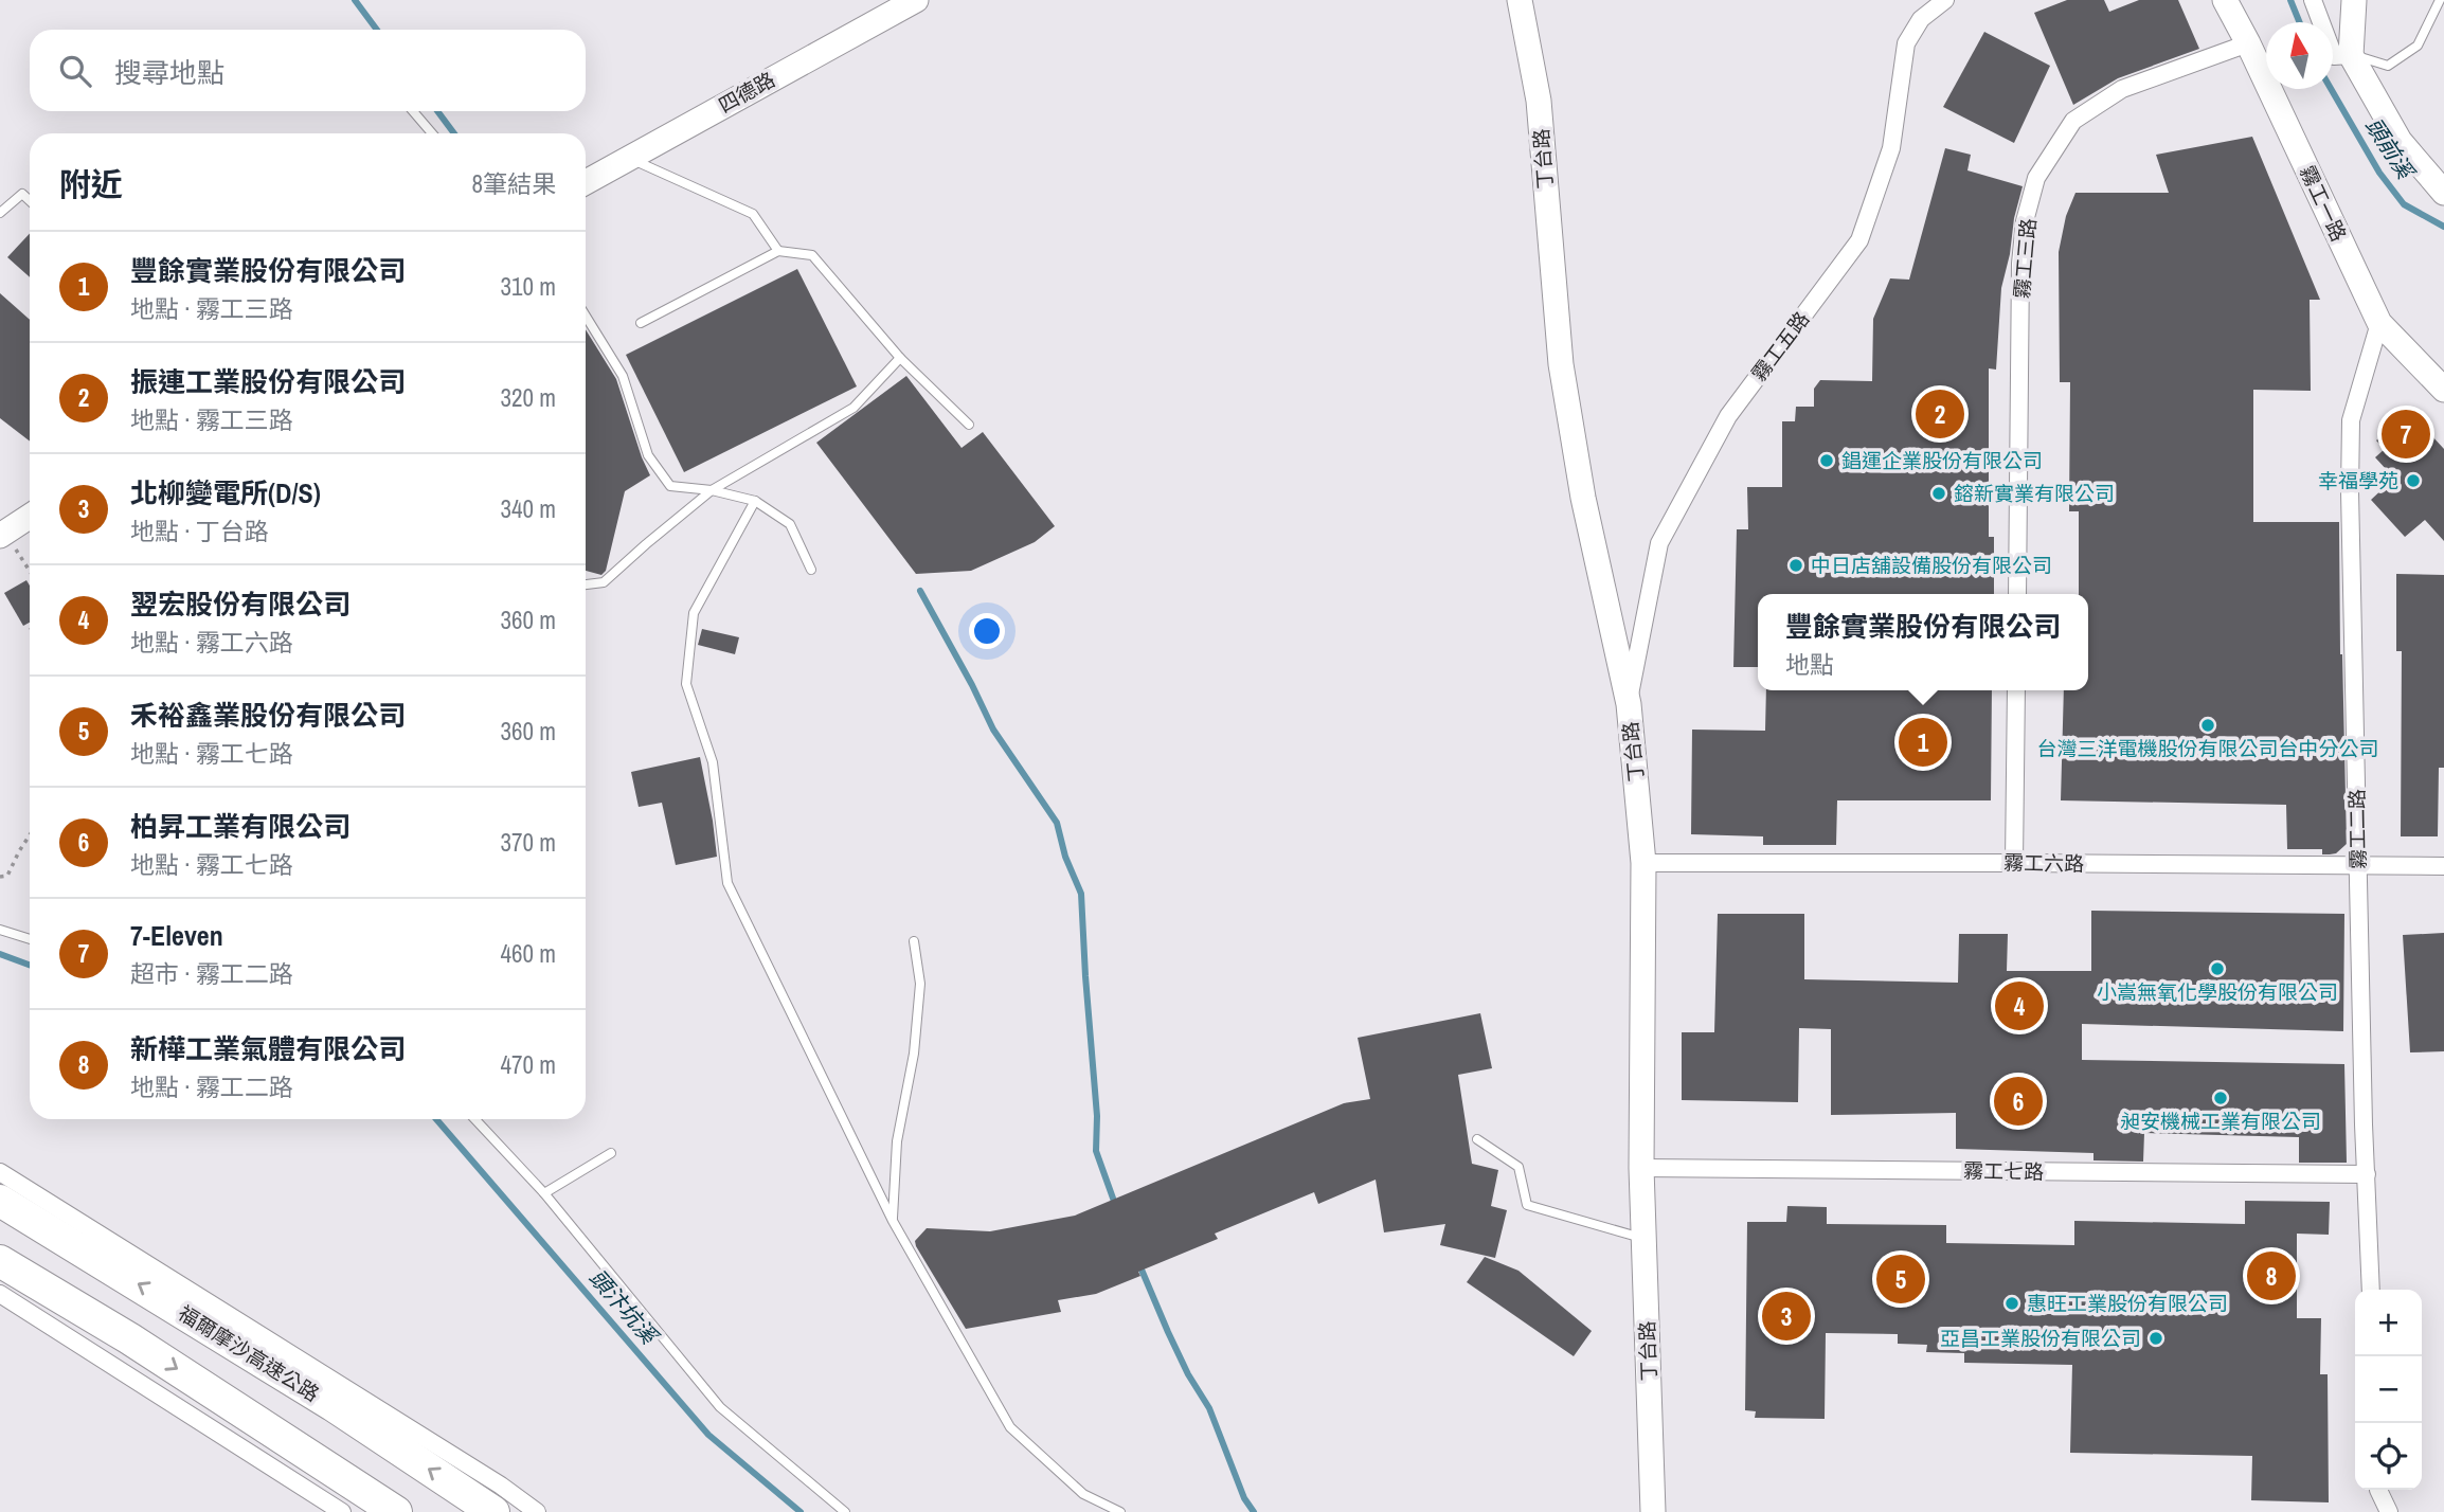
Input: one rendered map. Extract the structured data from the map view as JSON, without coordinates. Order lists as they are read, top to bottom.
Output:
{
  "streets": {
    "highway": ["福爾摩沙高速公路"],
    "street": [
      "四德路",
      "丁台路",
      "霧工一路",
      "霧工三路",
      "霧工五路",
      "霧工二路",
      "霧工六路",
      "霧工七路"
    ]
  },
  "crossings": [
    ["丁台路", "霧工五路"],
    ["丁台路", "霧工六路"],
    ["丁台路", "霧工七路"],
    ["霧工一路", "霧工三路"],
    ["霧工一路", "霧工二路"],
    ["霧工二路", "霧工六路"],
    ["霧工二路", "霧工七路"]
  ],
  "water": ["頭前溪", "頭汴坑溪"],
  "places": [
    "錩運企業股份有限公司",
    "幸福學苑",
    "鎔新實業有限公司",
    "中日店舖設備股份有限公司",
    "台灣三洋電機股份有限公司台中分公司",
    "小嵩無氧化學股份有限公司",
    "昶安機械工業有限公司",
    "惠旺工業股份有限公司",
    "亞昌工業股份有限公司"
  ],
  "north": "top",
  "page": {
    "search": "搜尋地點",
    "heading": ["附近", "8筆結果"],
    "list": [
      {
        "mark": "1",
        "name": "豐餘實業股份有限公司",
        "note": "地點 · 霧工三路",
        "value": "310 m"
      },
      {
        "mark": "2",
        "name": "振連工業股份有限公司",
        "note": "地點 · 霧工三路",
        "value": "320 m"
      },
      {
        "mark": "3",
        "name": "北柳變電所(D/S)",
        "note": "地點 · 丁台路",
        "value": "340 m"
      },
      {
        "mark": "4",
        "name": "翌宏股份有限公司",
        "note": "地點 · 霧工六路",
        "value": "360 m"
      },
      {
        "mark": "5",
        "name": "禾裕鑫業股份有限公司",
        "note": "地點 · 霧工七路",
        "value": "360 m"
      },
      {
        "mark": "6",
        "name": "柏昇工業有限公司",
        "note": "地點 · 霧工七路",
        "value": "370 m"
      },
      {
        "mark": "7",
        "name": "7-Eleven",
        "note": "超市 · 霧工二路",
        "value": "460 m"
      },
      {
        "mark": "8",
        "name": "新樺工業氣體有限公司",
        "note": "地點 · 霧工二路",
        "value": "470 m"
      }
    ],
    "pins": [
      "2",
      "7",
      "1",
      "4",
      "6",
      "8",
      "5",
      "3"
    ],
    "popup": ["豐餘實業股份有限公司", "地點"],
    "map_buttons": ["+", "−"]
  }
}
